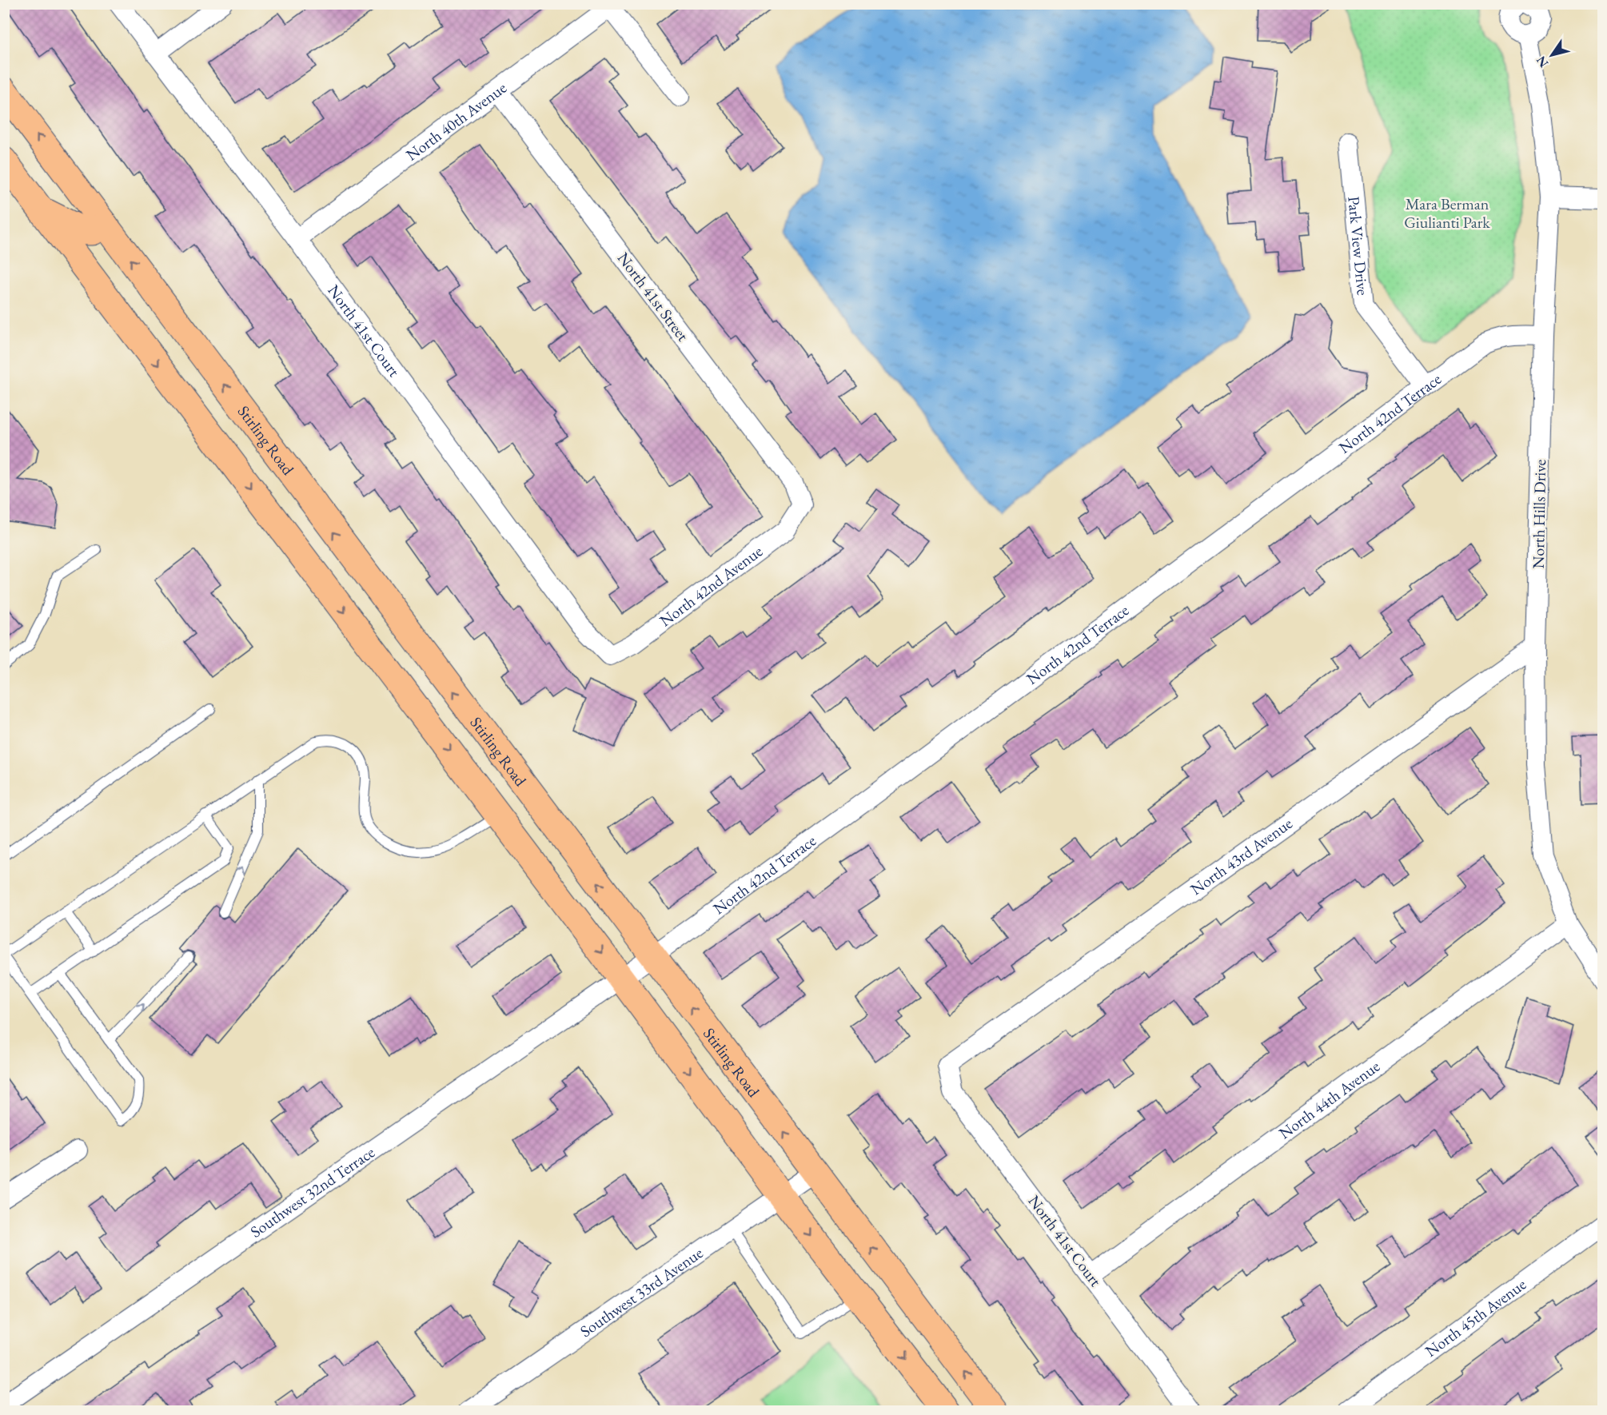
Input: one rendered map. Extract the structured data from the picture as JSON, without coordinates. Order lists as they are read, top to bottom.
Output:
{
  "streets": {
    "main road": ["Stirling Road"],
    "street": [
      "North 40th Avenue",
      "Park View Drive",
      "North 41st Street",
      "North 41st Court",
      "North 42nd Terrace",
      "North Hills Drive",
      "North 42nd Avenue",
      "North 43rd Avenue",
      "North 44th Avenue",
      "Southwest 32nd Terrace",
      "Southwest 33rd Avenue",
      "North 45th Avenue"
    ]
  },
  "crossings": [
    ["North 40th Avenue", "North 41st Street"],
    ["North 40th Avenue", "North 41st Court"],
    ["Park View Drive", "North 42nd Terrace"],
    ["North 41st Street", "North 42nd Avenue"],
    ["North 41st Court", "North 42nd Avenue"],
    ["North 41st Court", "North 43rd Avenue"],
    ["North 41st Court", "North 44th Avenue"],
    ["North 42nd Terrace", "Stirling Road"],
    ["North 42nd Terrace", "North Hills Drive"],
    ["North 42nd Terrace", "Southwest 32nd Terrace"],
    ["Stirling Road", "Southwest 33rd Avenue"],
    ["North Hills Drive", "North 43rd Avenue"],
    ["North Hills Drive", "North 44th Avenue"]
  ],
  "parks": ["Mara Berman Giulianti Park"],
  "north": "bottom left"
}
